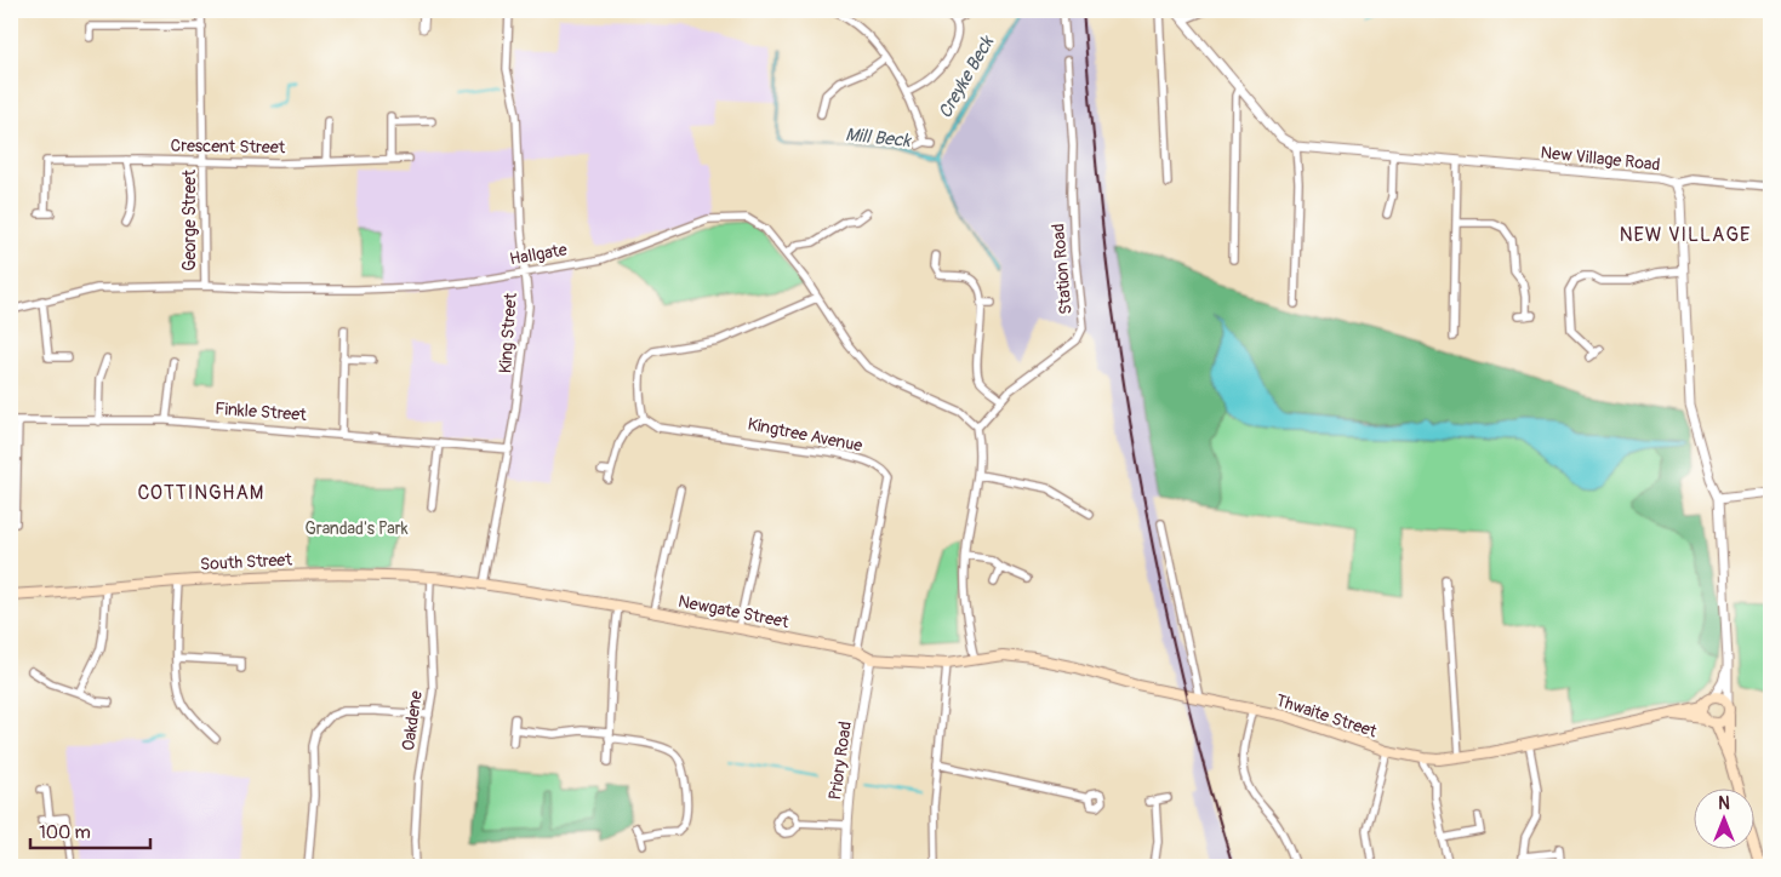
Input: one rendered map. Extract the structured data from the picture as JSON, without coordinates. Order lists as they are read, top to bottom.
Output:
{
  "streets": {
    "main road": ["South Street", "Newgate Street", "Thwaite Street"],
    "street": [
      "Crescent Street",
      "New Village Road",
      "George Street",
      "Hallgate",
      "Station Road",
      "King Street",
      "Finkle Street",
      "Kingtree Avenue",
      "Oakdene",
      "Priory Road"
    ]
  },
  "crossings": [
    ["Crescent Street", "George Street"],
    ["New Village Road", "Thwaite Street"],
    ["George Street", "Hallgate"],
    ["Hallgate", "Station Road"],
    ["Hallgate", "King Street"],
    ["King Street", "Finkle Street"],
    ["King Street", "South Street"],
    ["King Street", "Newgate Street"],
    ["Kingtree Avenue", "Newgate Street"],
    ["South Street", "Newgate Street"],
    ["South Street", "Oakdene"],
    ["Newgate Street", "Thwaite Street"],
    ["Newgate Street", "Priory Road"]
  ],
  "districts": ["NEW VILLAGE", "COTTINGHAM"],
  "water": ["Creyke Beck", "Mill Beck"],
  "parks": ["Grandad's Park"],
  "scale_bar": "100 m",
  "north": "top"
}
